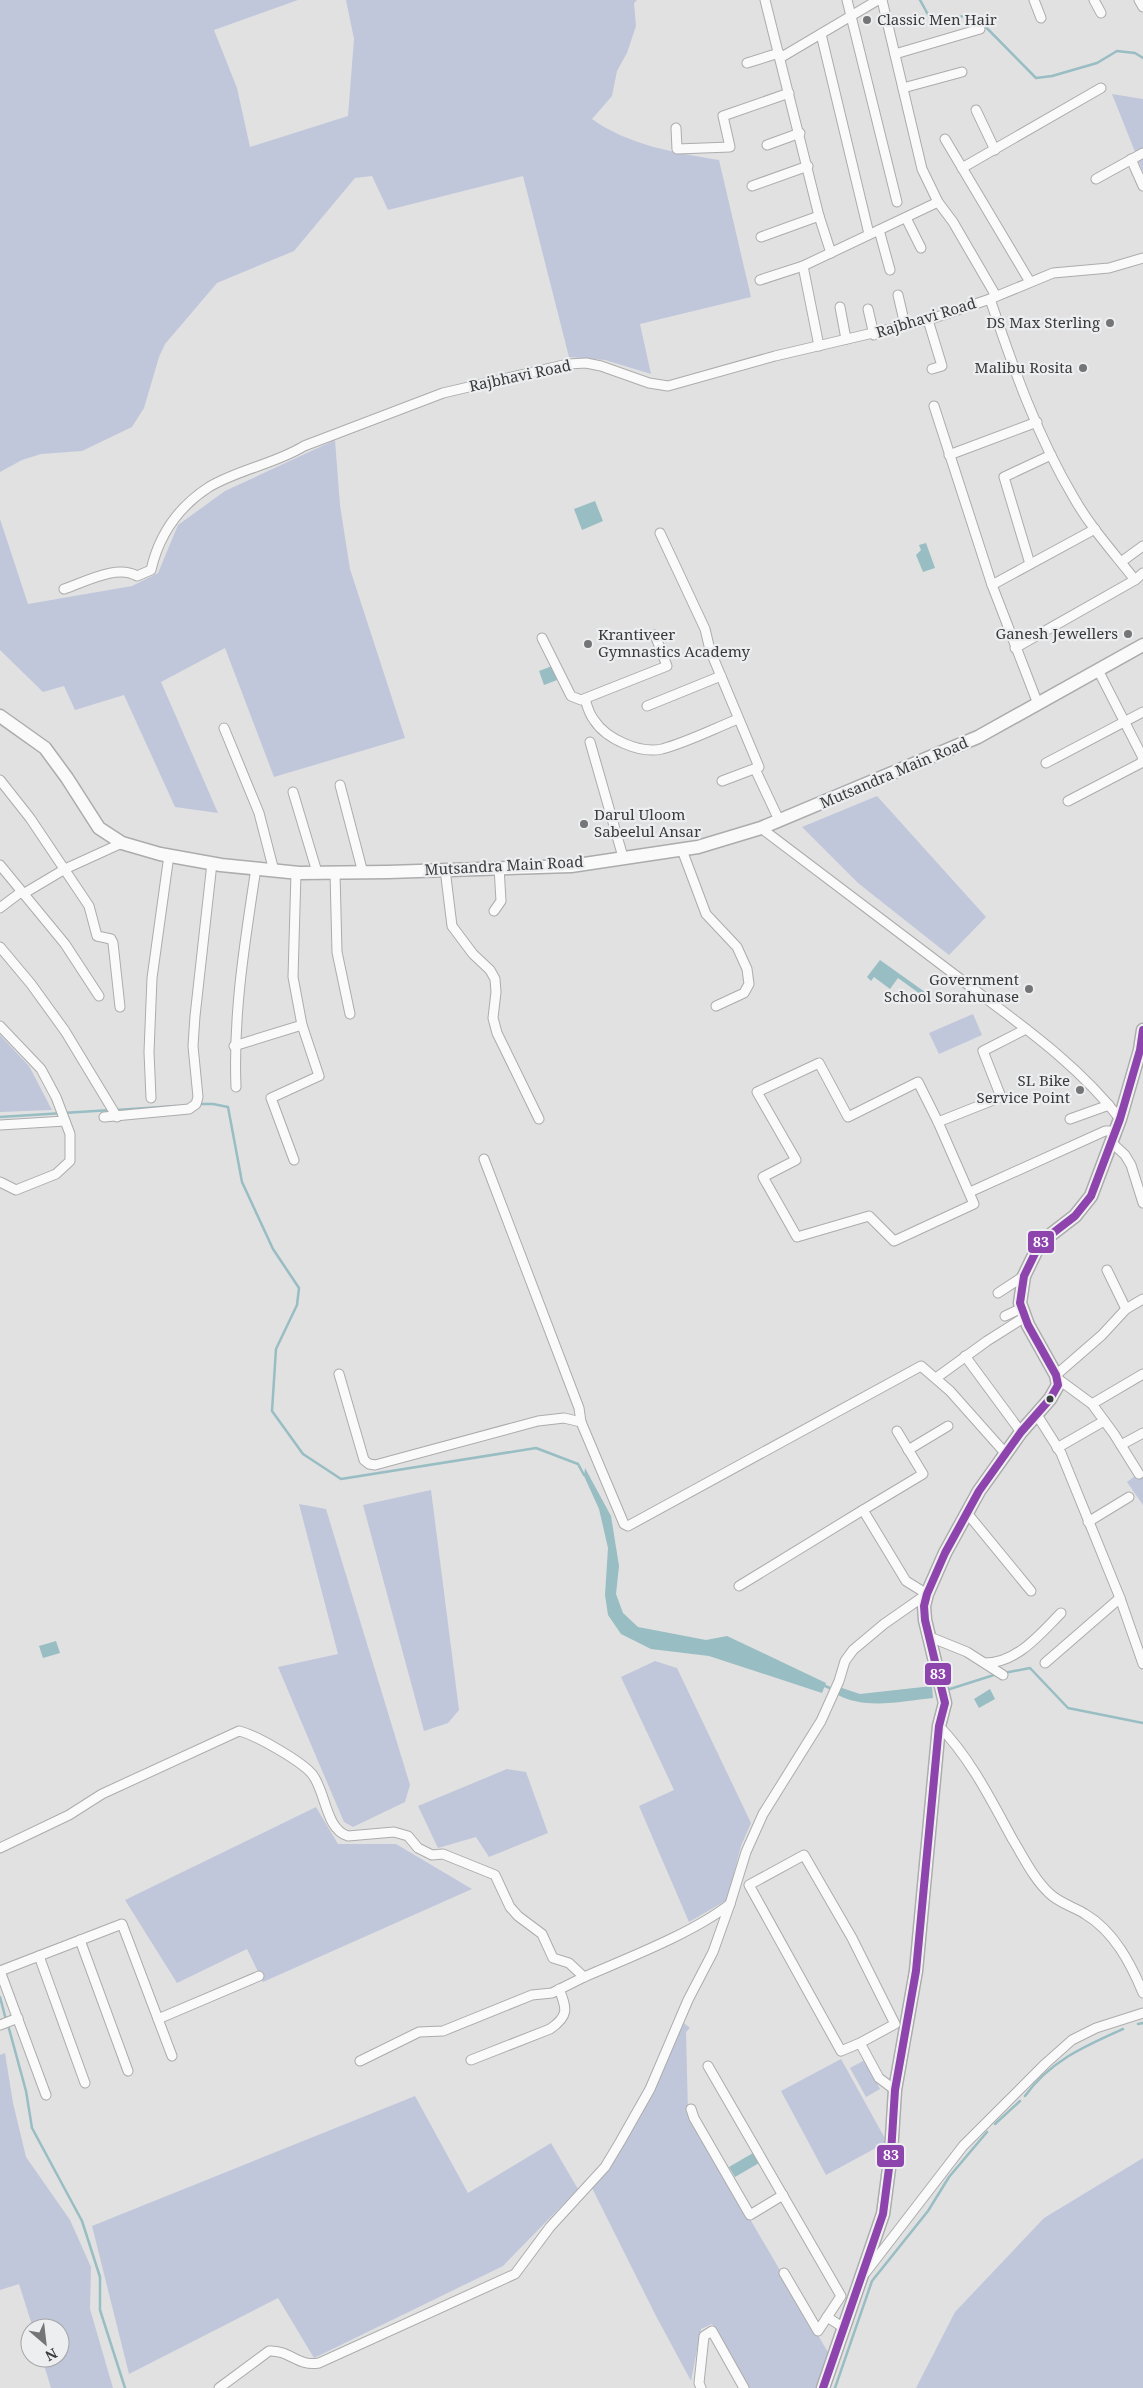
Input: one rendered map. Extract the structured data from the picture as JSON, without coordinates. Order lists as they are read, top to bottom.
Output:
{
  "streets": {
    "street": ["Rajbhavi Road", "Mutsandra Main Road"]
  },
  "places": [
    "Classic Men Hair",
    "DS Max Sterling",
    "Malibu Rosita",
    "Ganesh Jewellers",
    "Krantiveer Gymnastics Academy",
    "Darul Uloom Sabeelul Ansar",
    "Government School Sorahunase",
    "SL Bike Service Point"
  ],
  "lines": ["transit line 83"],
  "north": "bottom right"
}
